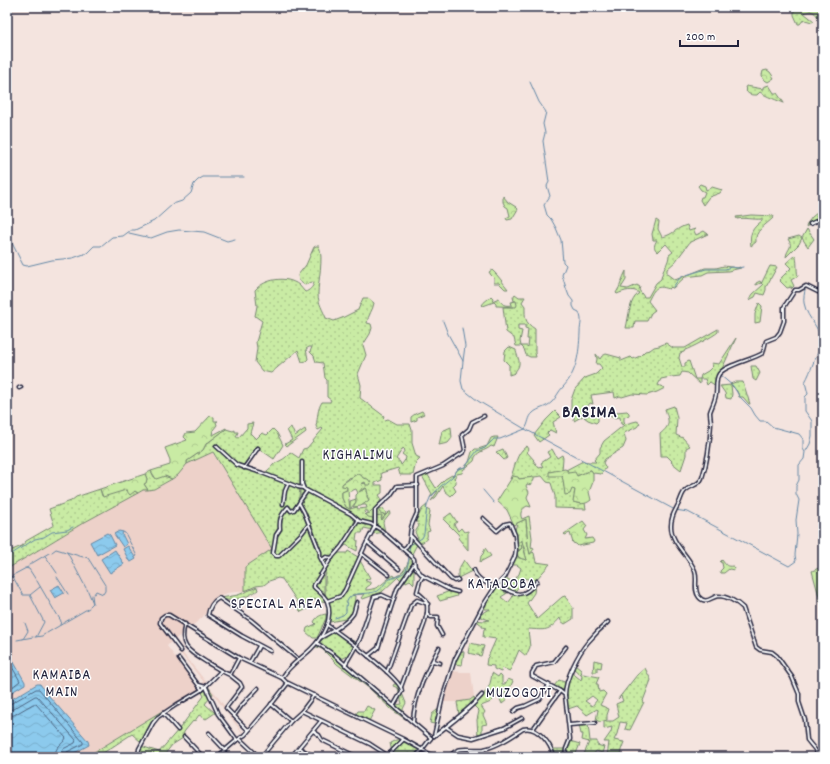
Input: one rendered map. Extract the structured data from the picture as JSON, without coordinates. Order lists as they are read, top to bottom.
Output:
{
  "districts": [
    "BASIMA",
    "KIGHALIMU",
    "KATADOBA",
    "SPECIAL AREA",
    "KAMAIBA MAIN",
    "MUZOGOTI"
  ],
  "scale_bar": "200 m"
}
